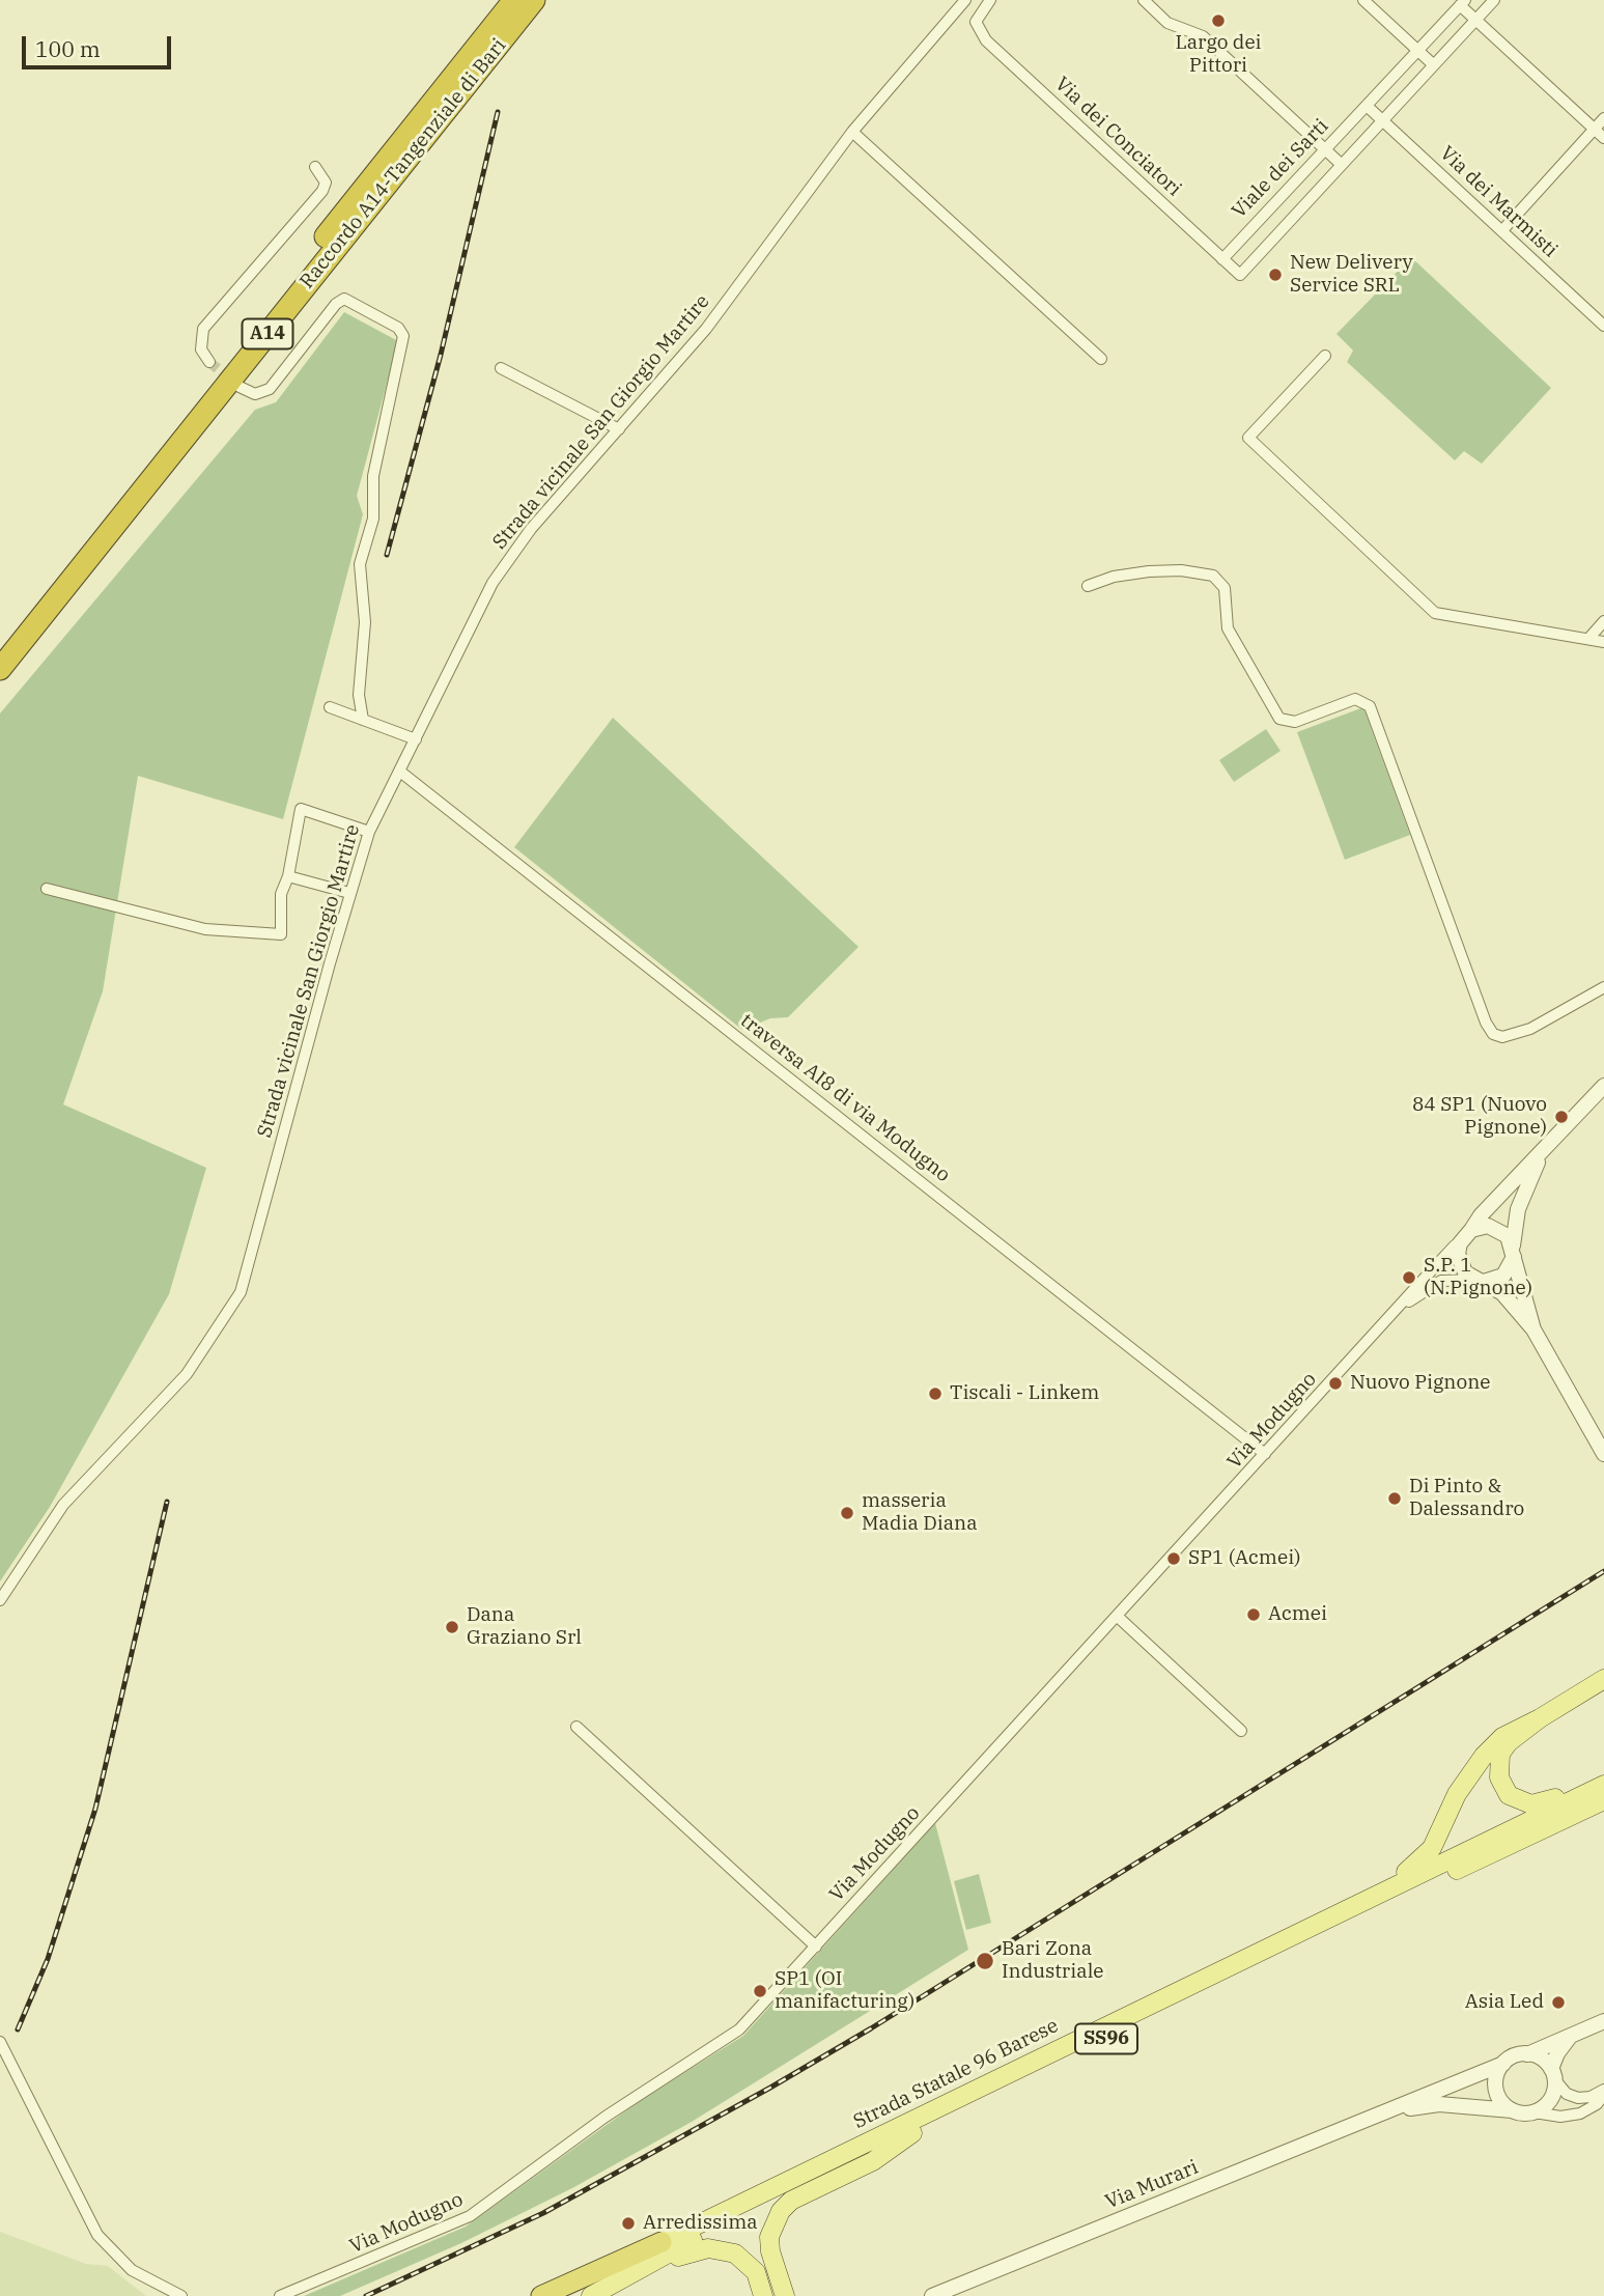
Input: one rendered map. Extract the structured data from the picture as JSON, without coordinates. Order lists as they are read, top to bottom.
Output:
{
  "streets": {
    "highway": ["Raccordo A14-Tangenziale di Bari", "A14"],
    "main road": ["SS96", "Strada Statale 96 Barese"],
    "street": [
      "Via dei Conciatori",
      "Viale dei Sarti",
      "Via dei Marmisti",
      "Strada vicinale San Giorgio Martire",
      "traversa AI8 di via Modugno",
      "Via Modugno",
      "Via Murari"
    ]
  },
  "crossings": [
    ["Via dei Conciatori", "Viale dei Sarti"],
    ["Viale dei Sarti", "Via dei Marmisti"],
    ["Strada vicinale San Giorgio Martire", "traversa AI8 di via Modugno"],
    ["traversa AI8 di via Modugno", "Via Modugno"]
  ],
  "places": [
    "Largo dei Pittori",
    "New Delivery Service SRL",
    "84 SP1 (Nuovo Pignone)",
    "S.P. 1 (N.Pignone)",
    "Nuovo Pignone",
    "Tiscali - Linkem",
    "Di Pinto & Dalessandro",
    "masseria Madia Diana",
    "SP1 (Acmei)",
    "Acmei",
    "Dana Graziano Srl",
    "Bari Zona Industriale",
    "SP1 (OI manifacturing)",
    "Asia Led",
    "Arredissima"
  ],
  "scale_bar": "100 m"
}
